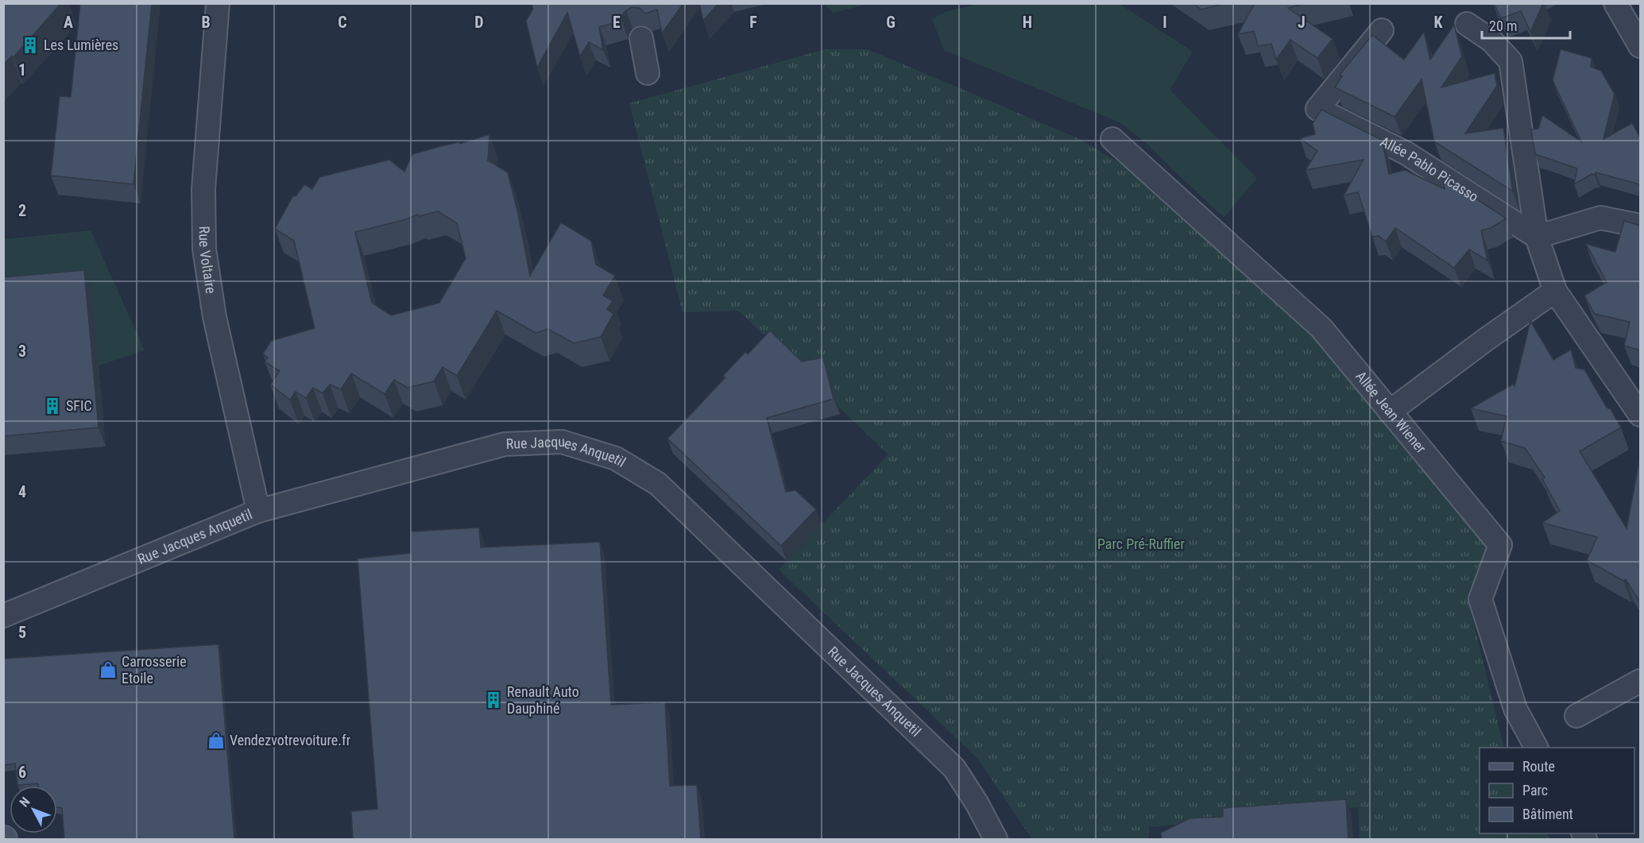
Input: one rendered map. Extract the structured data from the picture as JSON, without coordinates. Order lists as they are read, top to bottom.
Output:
{
  "streets": {
    "street": [
      "Allée Pablo Picasso",
      "Rue Voltaire",
      "Allée Jean Wiener",
      "Rue Jacques Anquetil"
    ]
  },
  "crossings": [
    ["Rue Voltaire", "Rue Jacques Anquetil"]
  ],
  "parks": ["Parc Pré-Ruffier"],
  "places": {
    "building": ["Les Lumières", "SFIC", "Renault Auto Dauphiné"],
    "shop": ["Carrosserie Etoile", "Vendezvotrevoiture.fr"]
  },
  "legend": ["Route", "Parc", "Bâtiment"],
  "scale_bar": "20 m",
  "north": "top left",
  "grid": {
    "columns": [
      "A",
      "B",
      "C",
      "D",
      "E",
      "F",
      "G",
      "H",
      "I",
      "J",
      "K"
    ],
    "rows": [
      "1",
      "2",
      "3",
      "4",
      "5",
      "6"
    ]
  }
}
